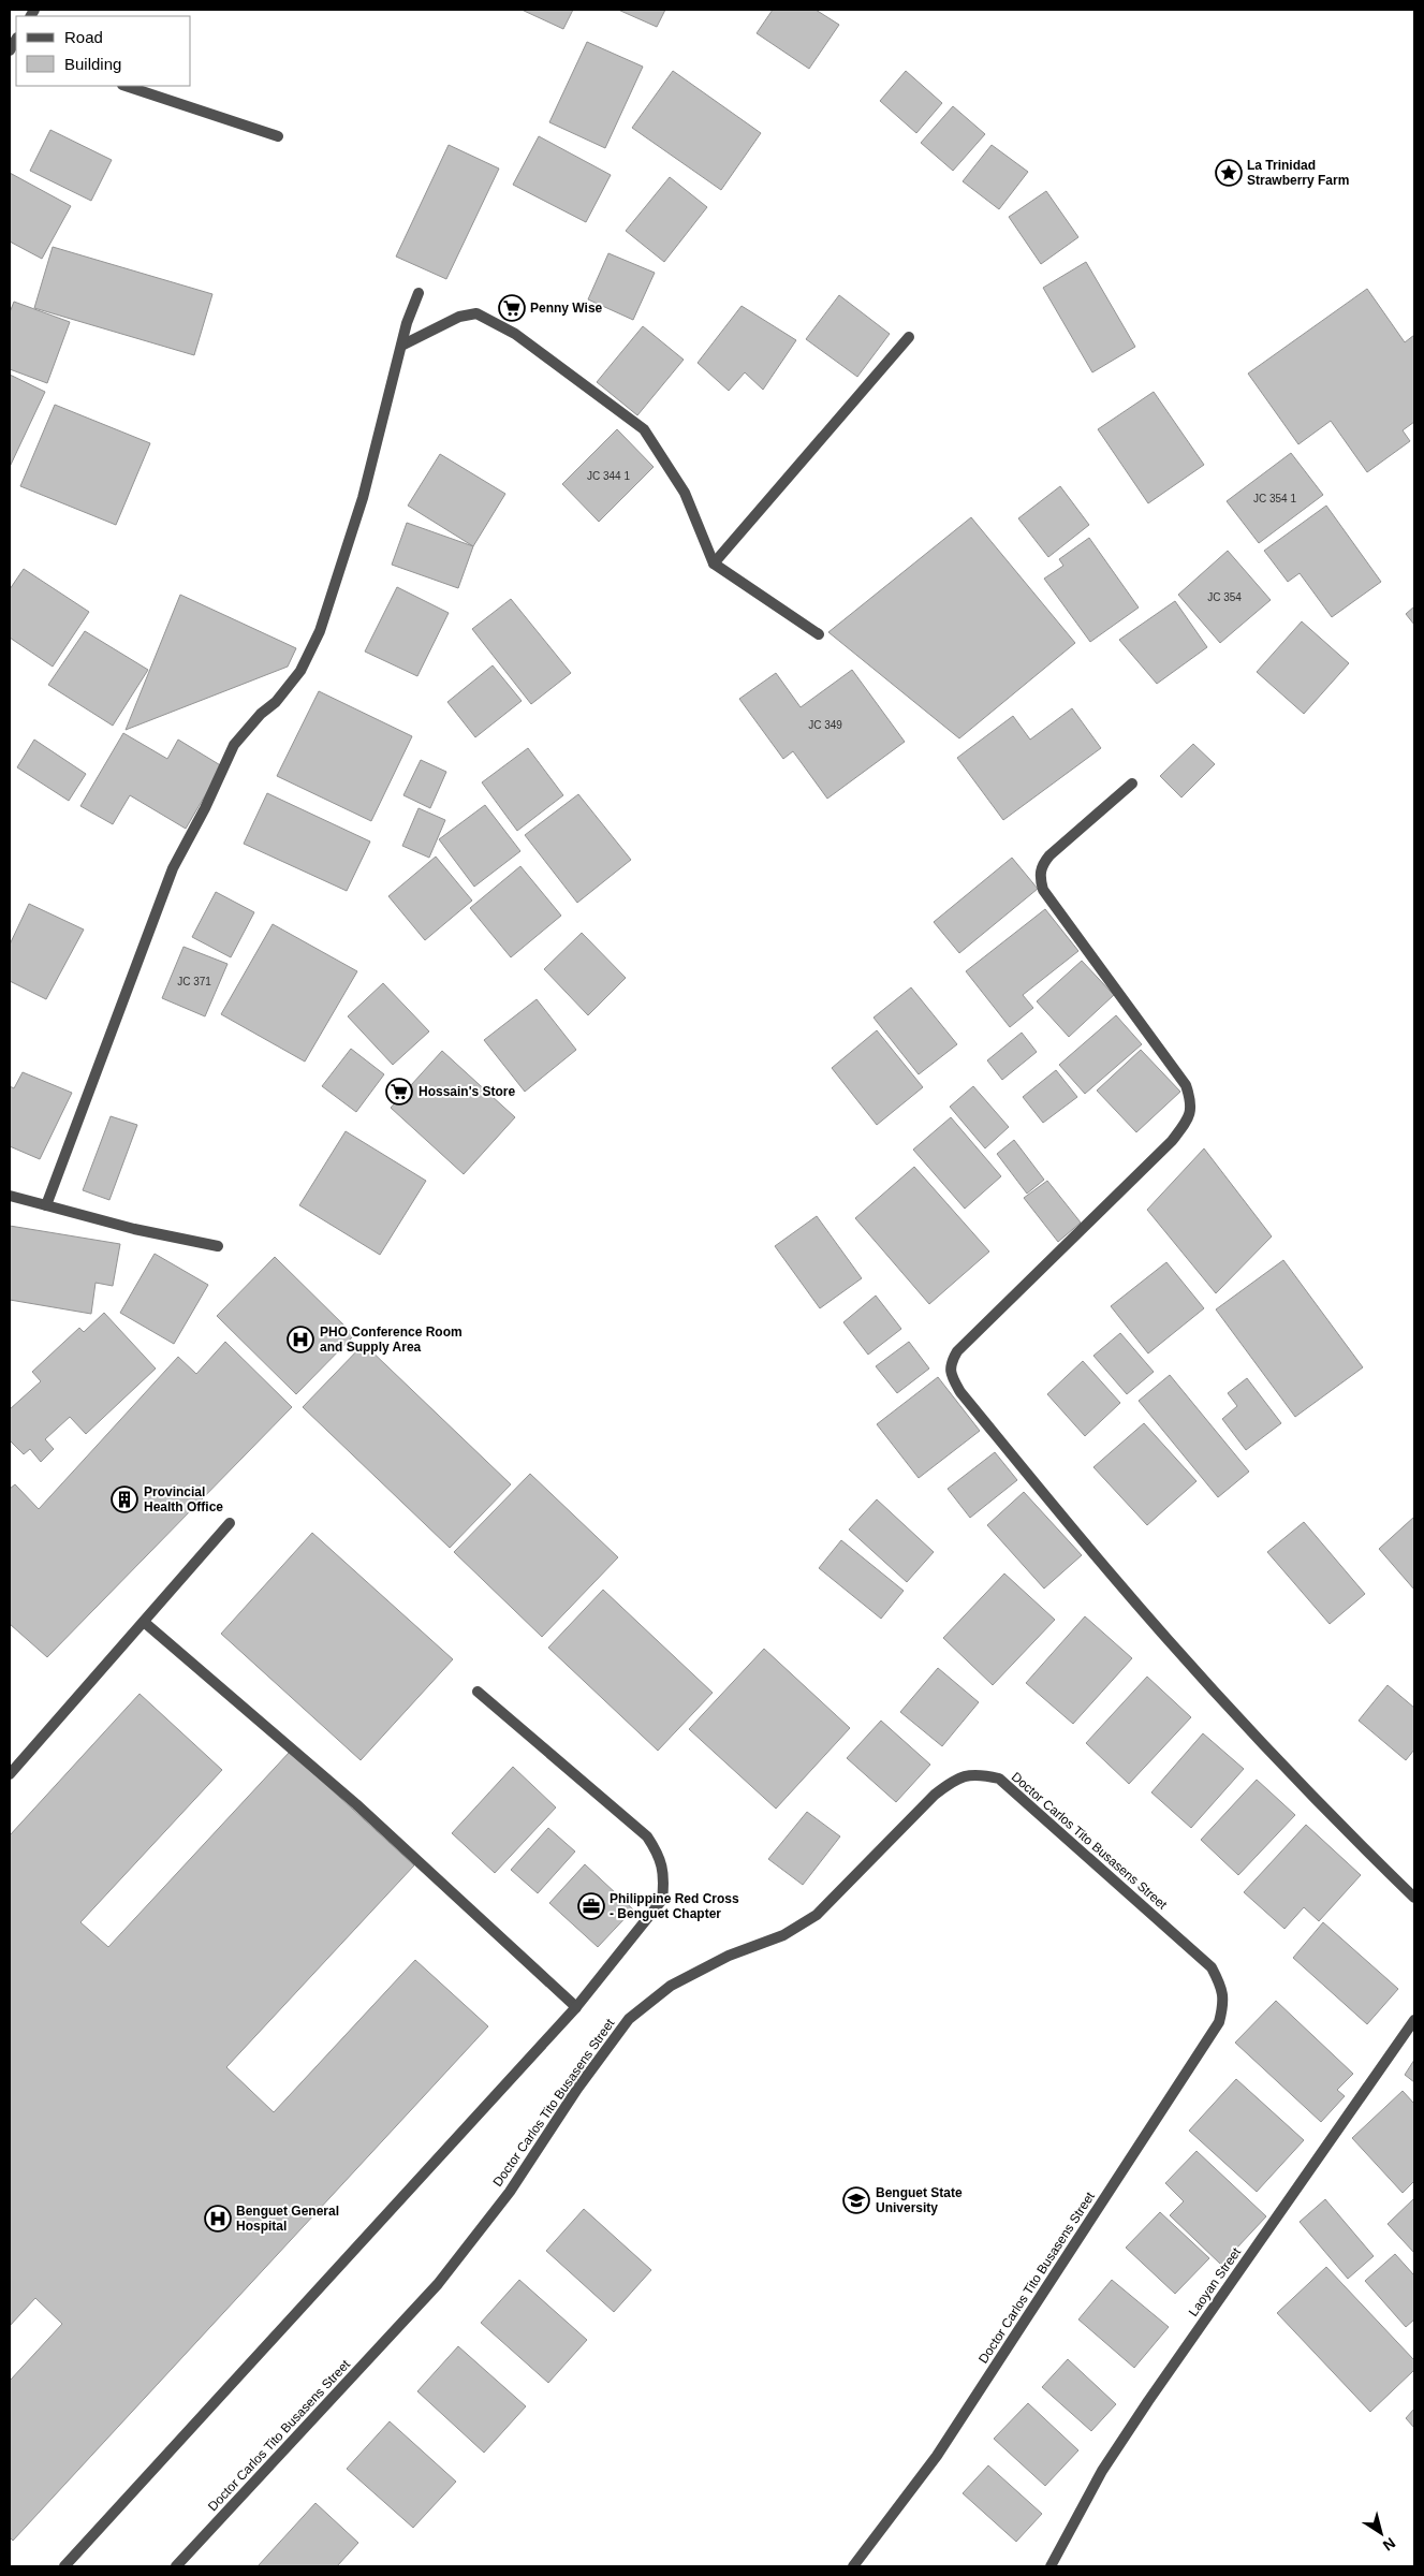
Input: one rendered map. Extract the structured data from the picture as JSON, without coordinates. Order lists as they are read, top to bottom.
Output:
{
  "streets": {
    "street": ["Doctor Carlos Tito Busasens Street", "Laoyan Street"]
  },
  "places": {
    "place": ["La Trinidad Strawberry Farm"],
    "supermarket": ["Penny Wise", "Hossain's Store"],
    "hospital": ["PHO Conference Room and Supply Area", "Benguet General Hospital"],
    "building": ["Provincial Health Office"],
    "office": ["Philippine Red Cross - Benguet Chapter"],
    "school or university": ["Benguet State University"]
  },
  "house_numbers": [
    "JC 344 1",
    "JC 354 1",
    "JC 354",
    "JC 349",
    "JC 371"
  ],
  "legend": ["Road", "Building"],
  "north": "bottom right"
}
